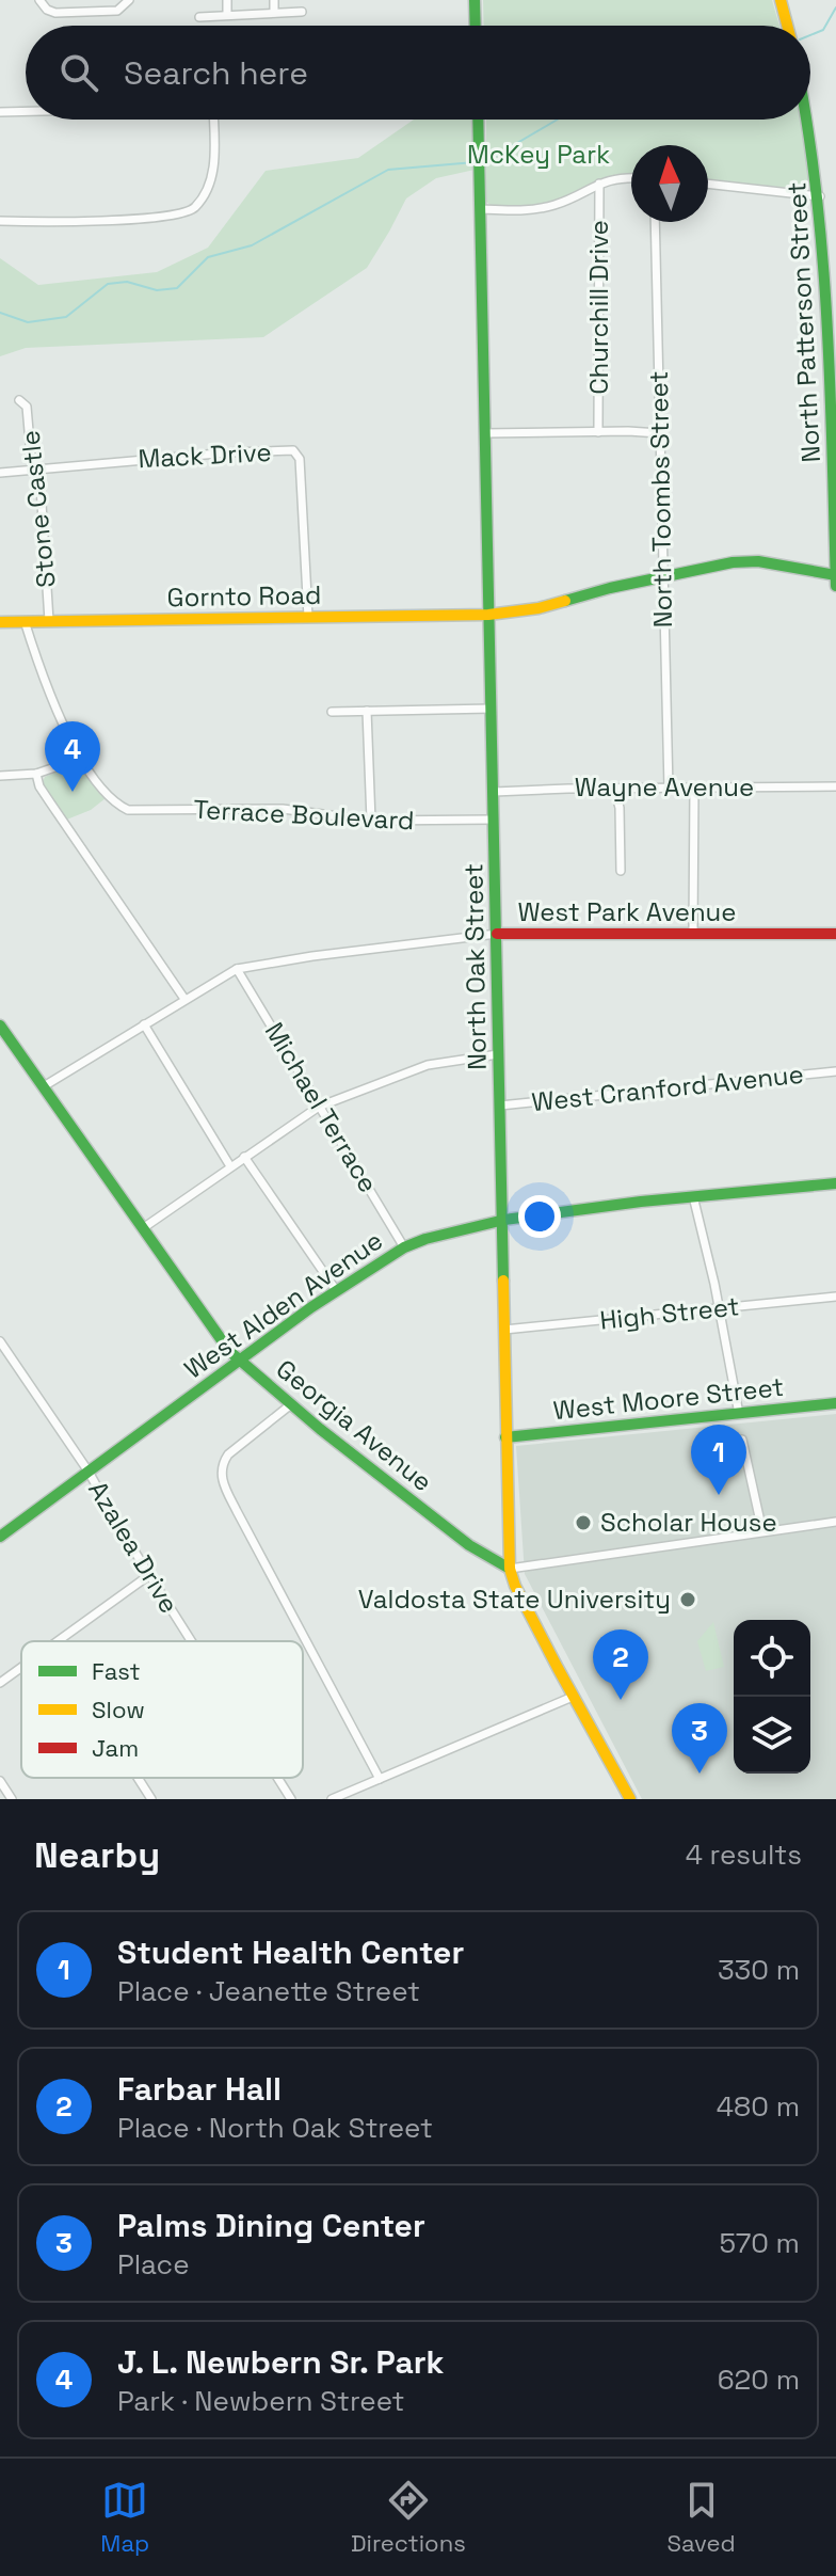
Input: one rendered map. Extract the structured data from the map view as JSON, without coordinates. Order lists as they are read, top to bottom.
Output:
{
  "streets": {
    "street": [
      "Churchill Drive",
      "North Patterson Street",
      "Mack Drive",
      "North Toombs Street",
      "Stone Castle",
      "Gornto Road",
      "Wayne Avenue",
      "Terrace Boulevard",
      "West Park Avenue",
      "North Oak Street",
      "West Cranford Avenue",
      "Michael Terrace",
      "West Alden Avenue",
      "High Street",
      "West Moore Street",
      "Georgia Avenue",
      "Azalea Drive"
    ]
  },
  "crossings": [
    ["North Patterson Street", "Gornto Road"],
    ["Mack Drive", "Stone Castle"],
    ["Mack Drive", "Gornto Road"],
    ["North Toombs Street", "Gornto Road"],
    ["North Toombs Street", "Wayne Avenue"],
    ["Stone Castle", "Gornto Road"],
    ["Gornto Road", "Terrace Boulevard"],
    ["Gornto Road", "North Oak Street"],
    ["Wayne Avenue", "North Oak Street"],
    ["Terrace Boulevard", "North Oak Street"],
    ["West Park Avenue", "North Oak Street"],
    ["West Park Avenue", "Michael Terrace"],
    ["West Park Avenue", "Georgia Avenue"],
    ["North Oak Street", "West Cranford Avenue"],
    ["North Oak Street", "West Alden Avenue"],
    ["North Oak Street", "High Street"],
    ["North Oak Street", "West Moore Street"],
    ["North Oak Street", "Georgia Avenue"],
    ["Michael Terrace", "West Alden Avenue"],
    ["West Alden Avenue", "Georgia Avenue"],
    ["West Alden Avenue", "Azalea Drive"]
  ],
  "parks": ["McKey Park"],
  "places": ["Scholar House", "Valdosta State University"],
  "legend": ["Fast", "Slow", "Jam"],
  "north": "top",
  "page": {
    "search": "Search here",
    "pins": [
      "4",
      "1",
      "2",
      "3"
    ],
    "heading": ["Nearby", "4 results"],
    "list": [
      {
        "mark": "1",
        "name": "Student Health Center",
        "note": "Place · Jeanette Street",
        "value": "330 m"
      },
      {
        "mark": "2",
        "name": "Farbar Hall",
        "note": "Place · North Oak Street",
        "value": "480 m"
      },
      {
        "mark": "3",
        "name": "Palms Dining Center",
        "note": "Place",
        "value": "570 m"
      },
      {
        "mark": "4",
        "name": "J. L. Newbern Sr. Park",
        "note": "Park · Newbern Street",
        "value": "620 m"
      }
    ],
    "nav": ["Map", "Directions", "Saved"]
  }
}
